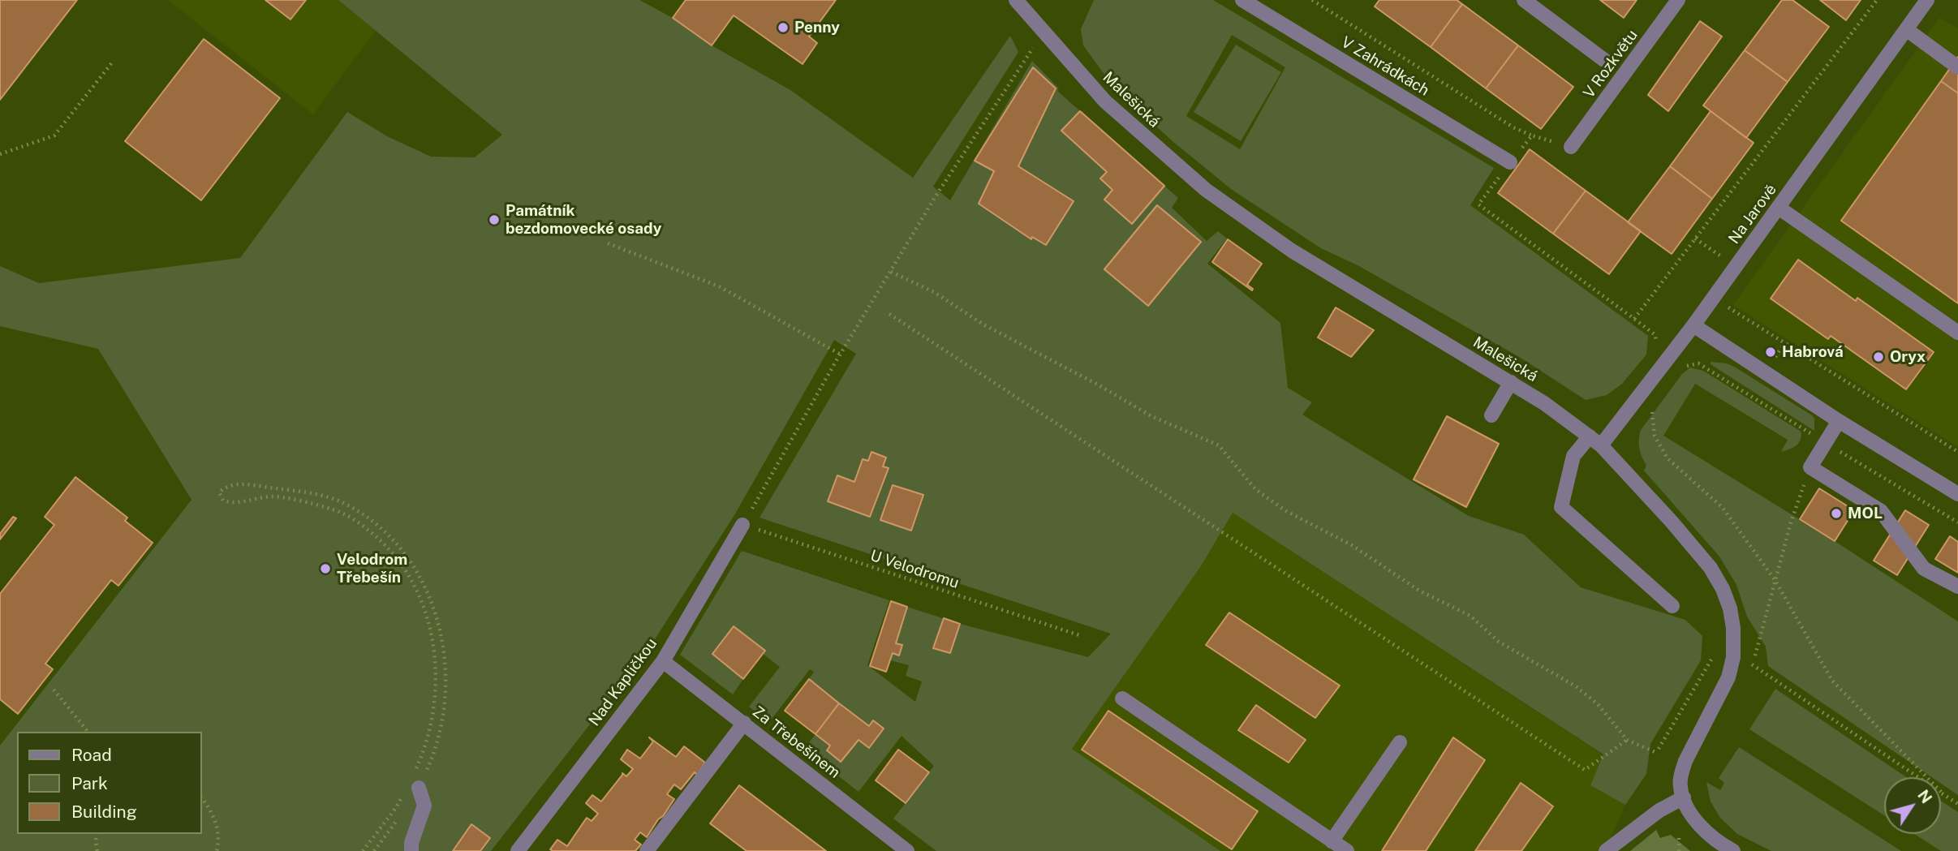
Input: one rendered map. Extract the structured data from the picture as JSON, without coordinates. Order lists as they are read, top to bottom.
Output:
{
  "streets": {
    "street": [
      "V Rozkvětu",
      "V Zahrádkách",
      "Malešická",
      "Na Jarově",
      "Nad Kapličkou",
      "Za Třebešínem"
    ],
    "path": ["U Velodromu"]
  },
  "crossings": [
    ["Malešická", "Na Jarově"],
    ["U Velodromu", "Nad Kapličkou"],
    ["Nad Kapličkou", "Za Třebešínem"]
  ],
  "places": [
    "Penny",
    "Památník bezdomovecké osady",
    "Habrová",
    "Oryx",
    "MOL",
    "Velodrom Třebešín"
  ],
  "legend": ["Road", "Park", "Building"],
  "north": "top right"
}
